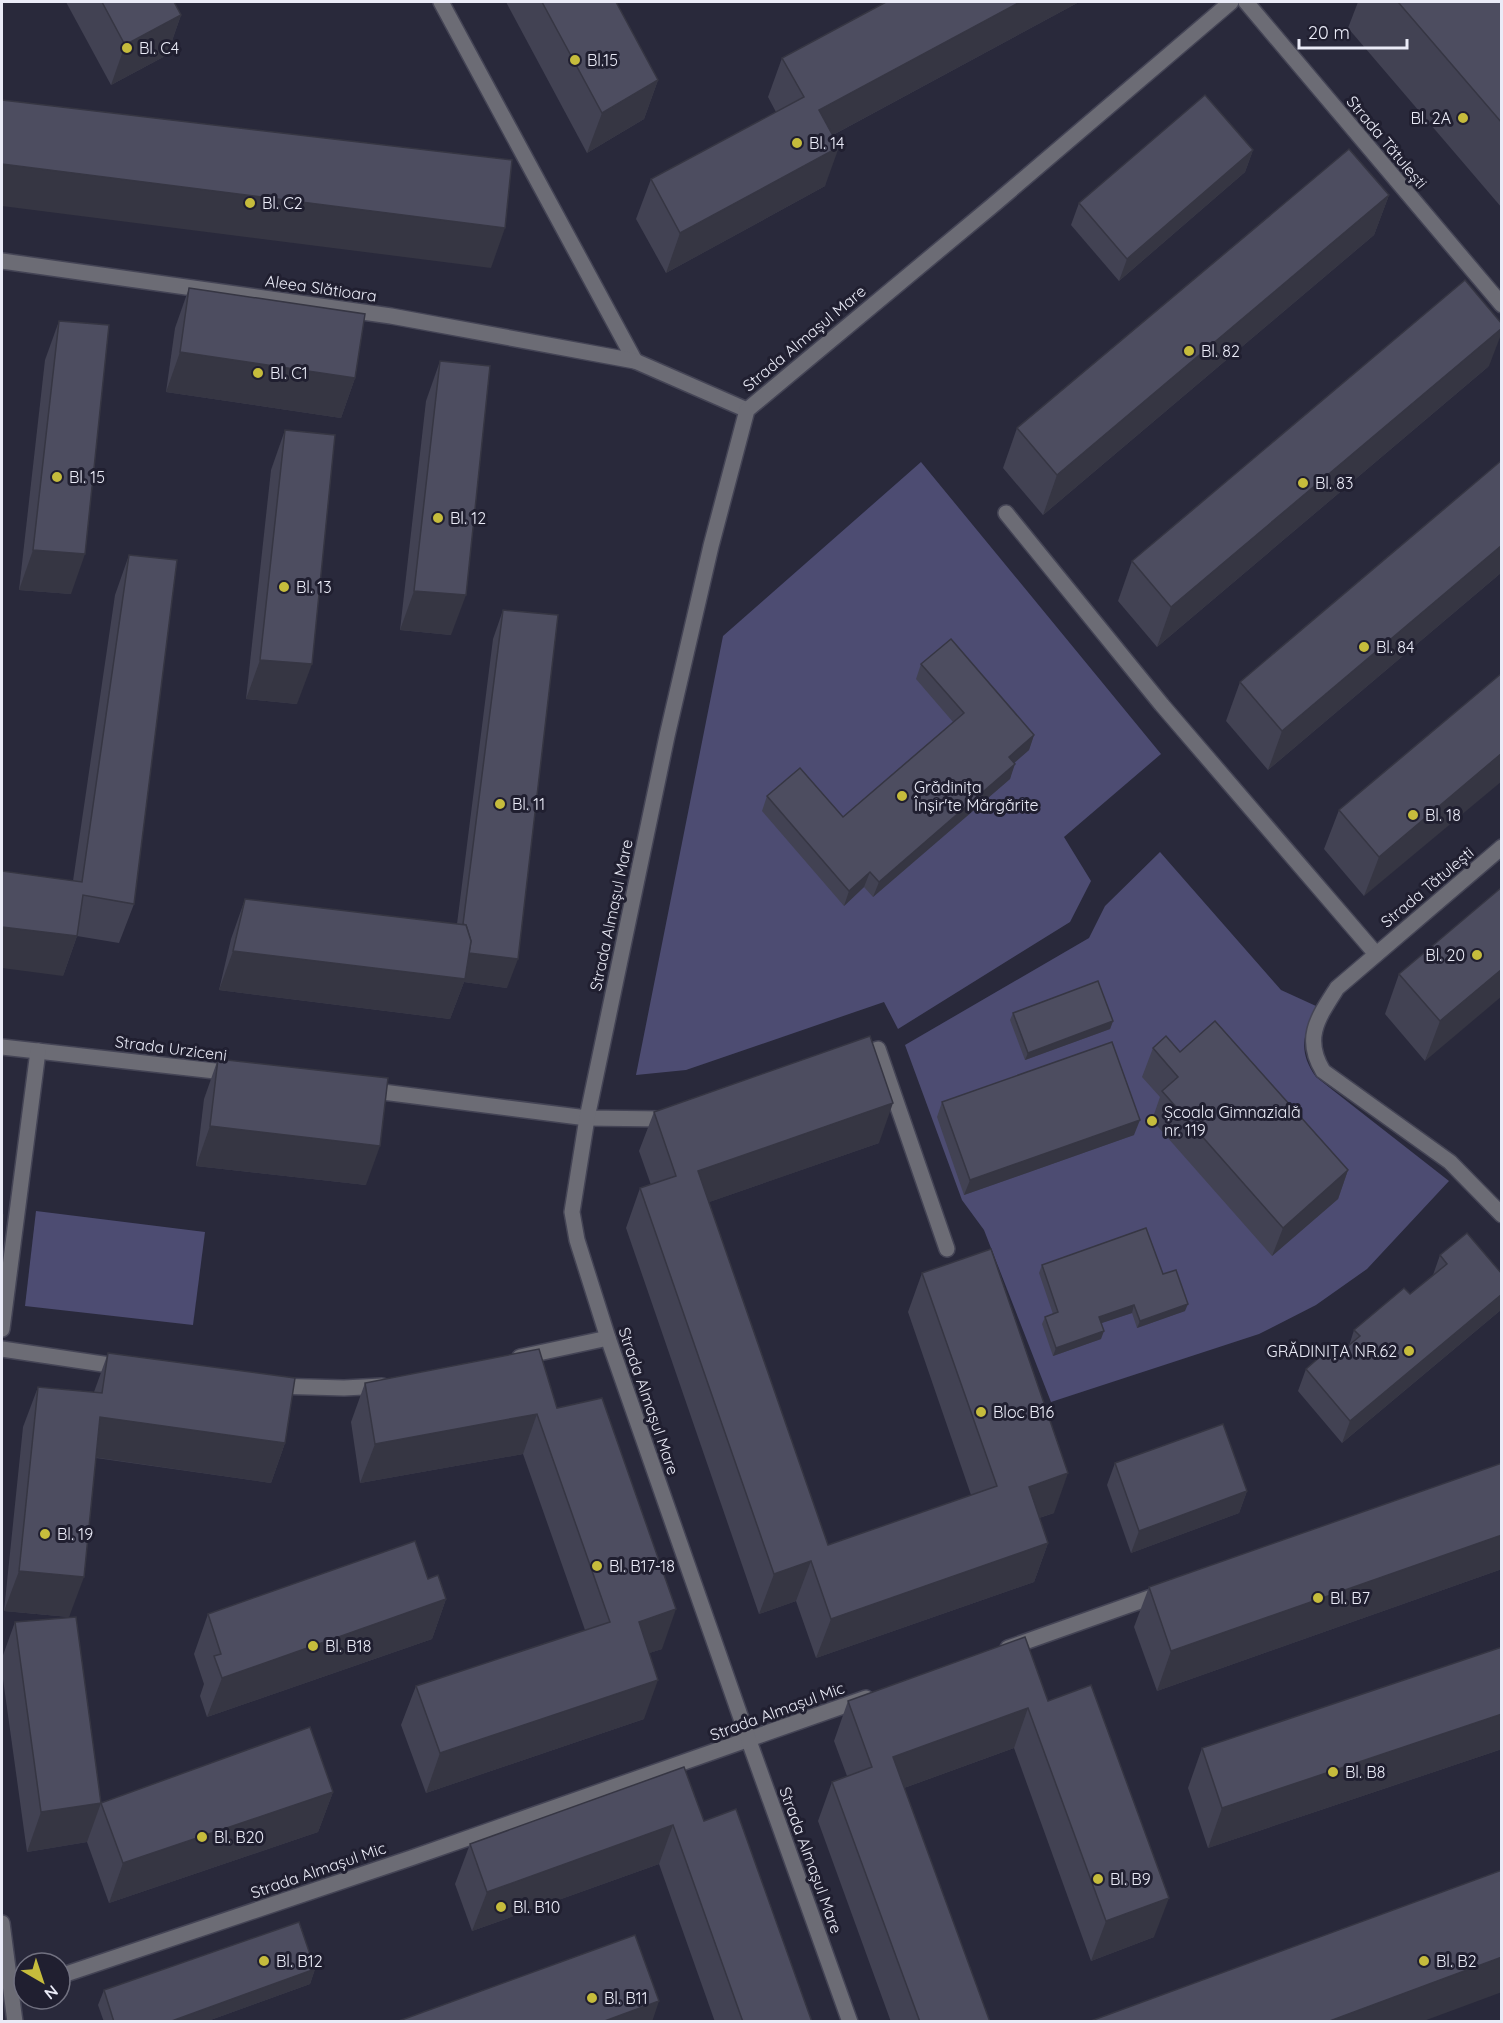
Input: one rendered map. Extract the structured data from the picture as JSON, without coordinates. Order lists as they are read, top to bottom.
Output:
{
  "streets": {
    "street": [
      "Strada Tătulești",
      "Aleea Slătioara",
      "Strada Almașul Mare",
      "Strada Urziceni",
      "Strada Almașul Mic"
    ]
  },
  "crossings": [
    ["Aleea Slătioara", "Strada Almașul Mare"],
    ["Strada Almașul Mare", "Strada Almașul Mic"]
  ],
  "places": [
    "Bl. C4",
    "Bl.15",
    "Bl. 2A",
    "Bl. 14",
    "Bl. C2",
    "Bl. 82",
    "Bl. C1",
    "Bl. 15",
    "Bl. 83",
    "Bl. 12",
    "Bl. 13",
    "Bl. 84",
    "Grădinița Înșir'te Mărgărite",
    "Bl. 11",
    "Bl. 18",
    "Bl. 20",
    "Școala Gimnazială nr. 119",
    "GRĂDINIȚA NR.62",
    "Bloc B16",
    "Bl. 19",
    "Bl. B17-18",
    "Bl. B7",
    "Bl. B18",
    "Bl. B8",
    "Bl. B20",
    "Bl. B9",
    "Bl. B10",
    "Bl. B12",
    "Bl. B2",
    "Bl. B11"
  ],
  "scale_bar": "20 m",
  "north": "bottom right"
}
